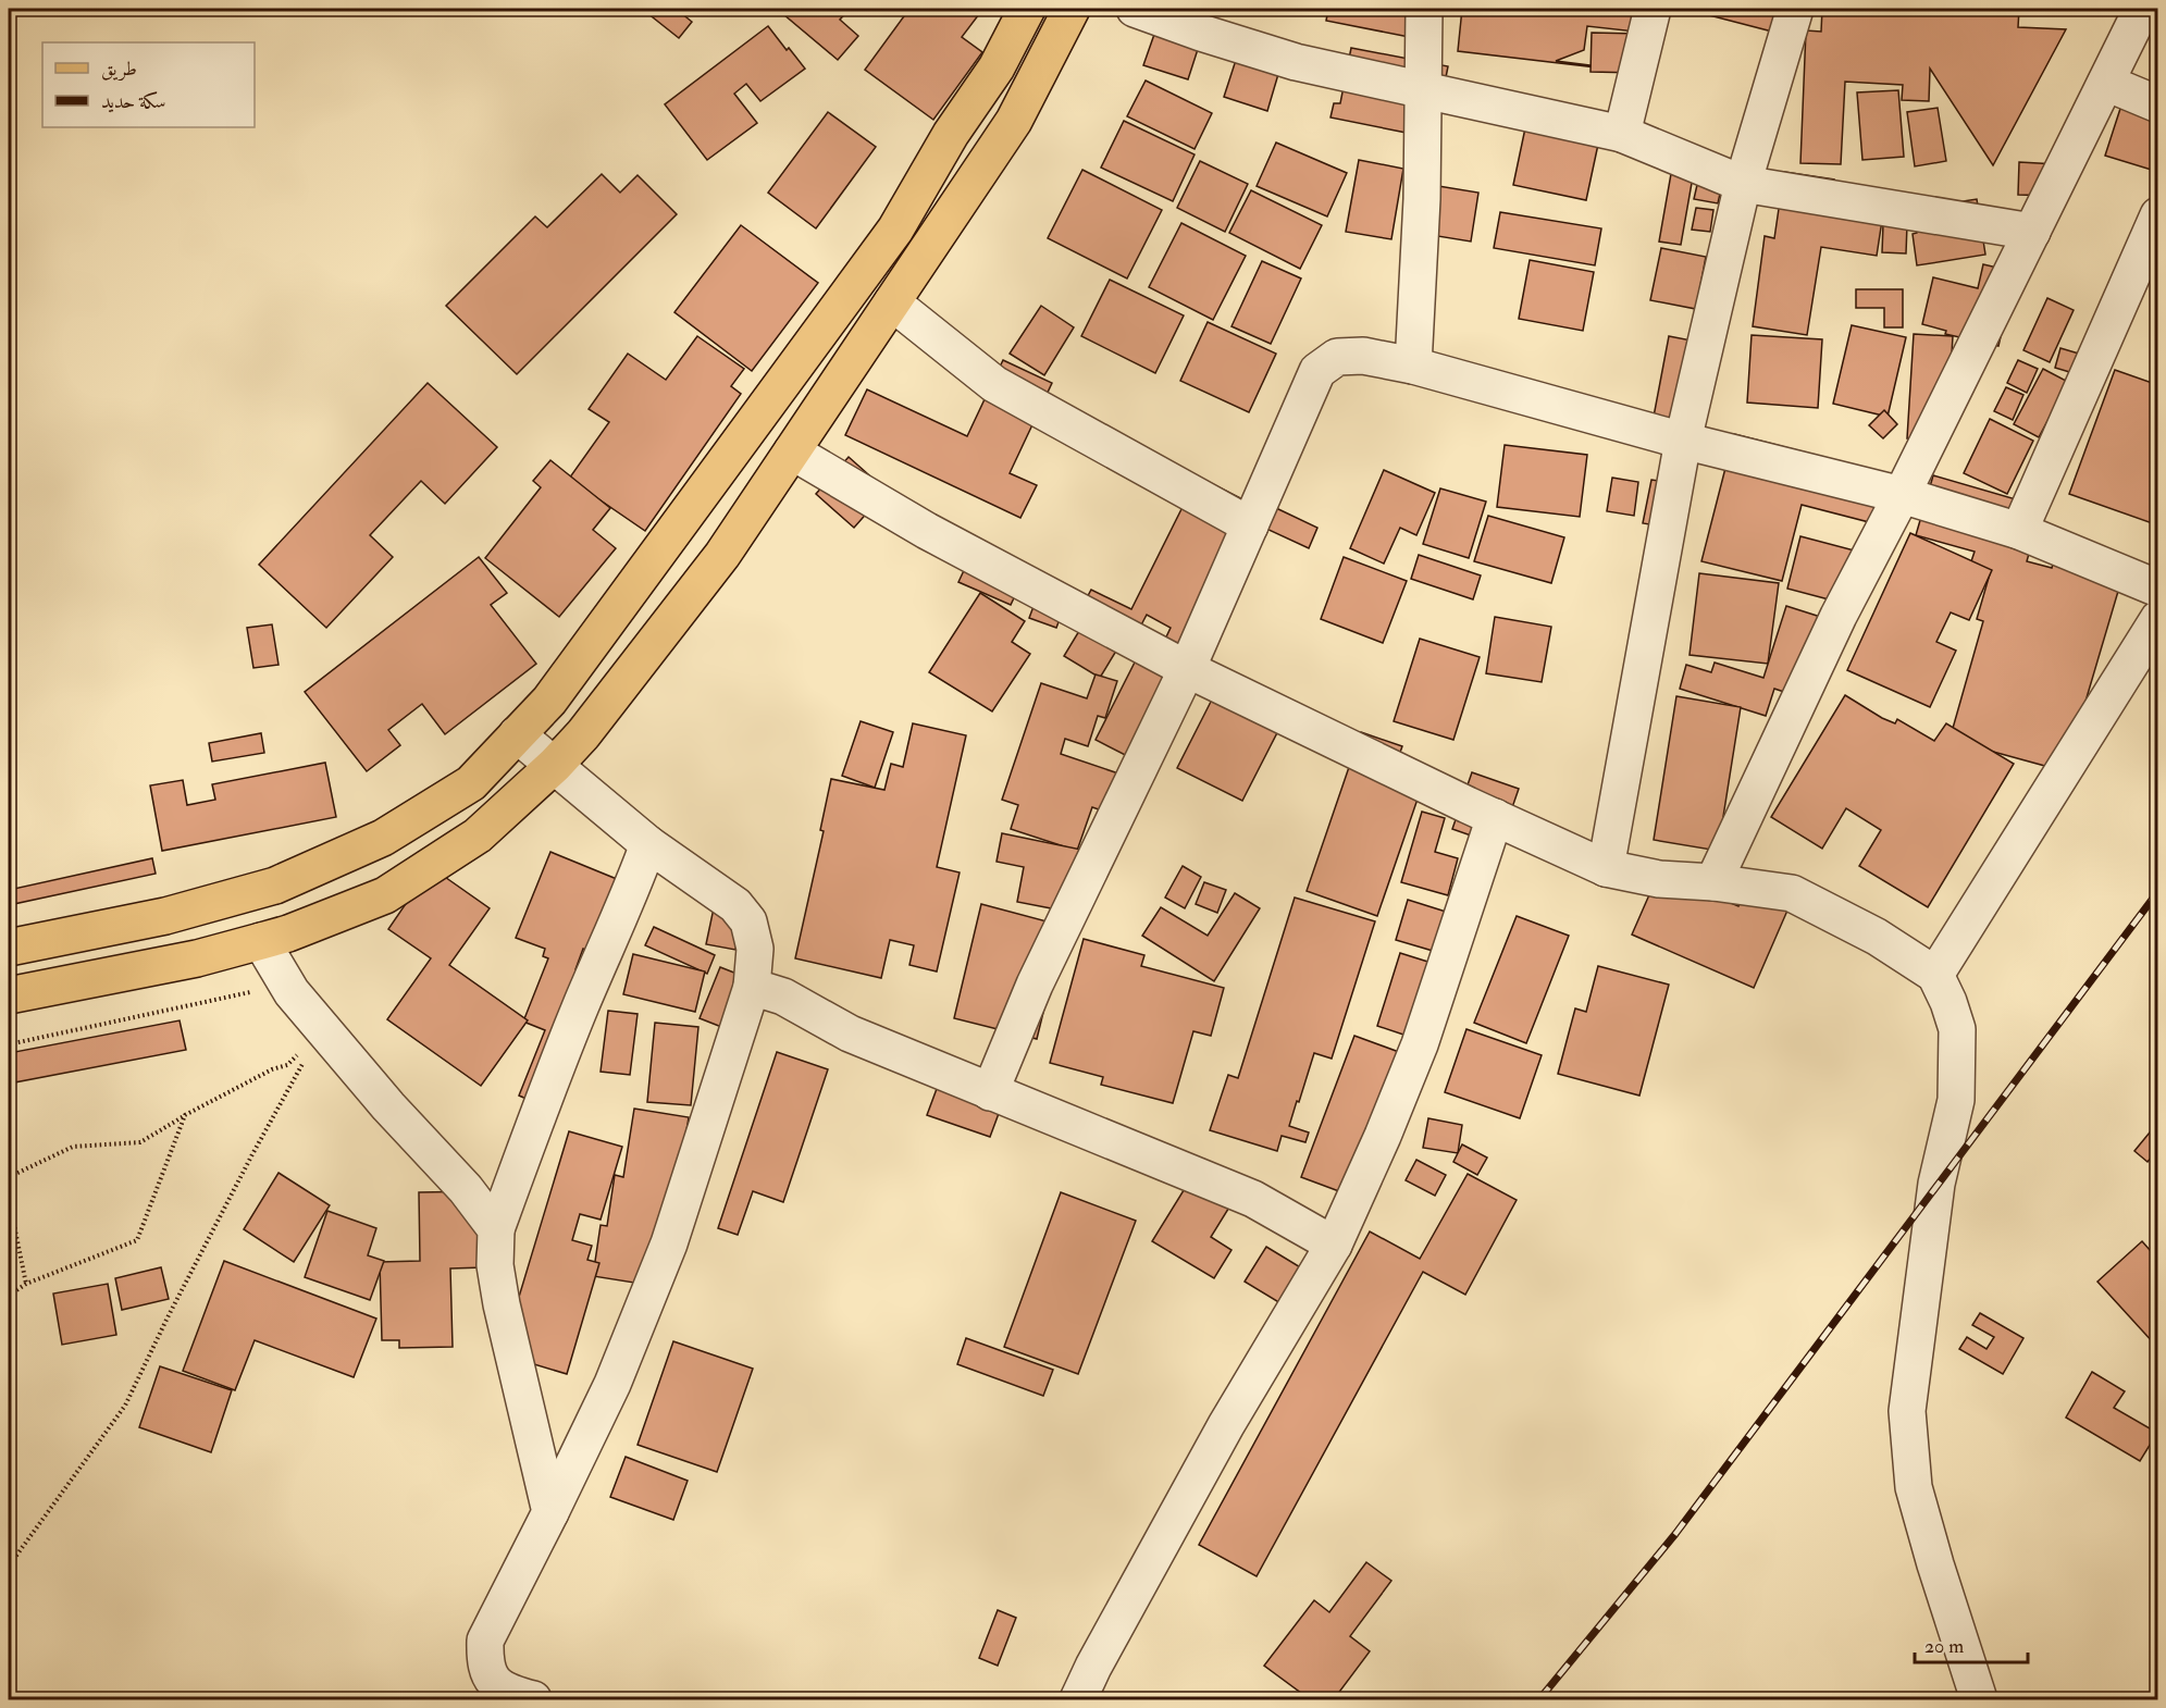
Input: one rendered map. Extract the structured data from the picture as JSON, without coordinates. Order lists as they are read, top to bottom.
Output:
{
  "legend": ["طريق", "سكة حديد"],
  "scale_bar": "20 m"
}
